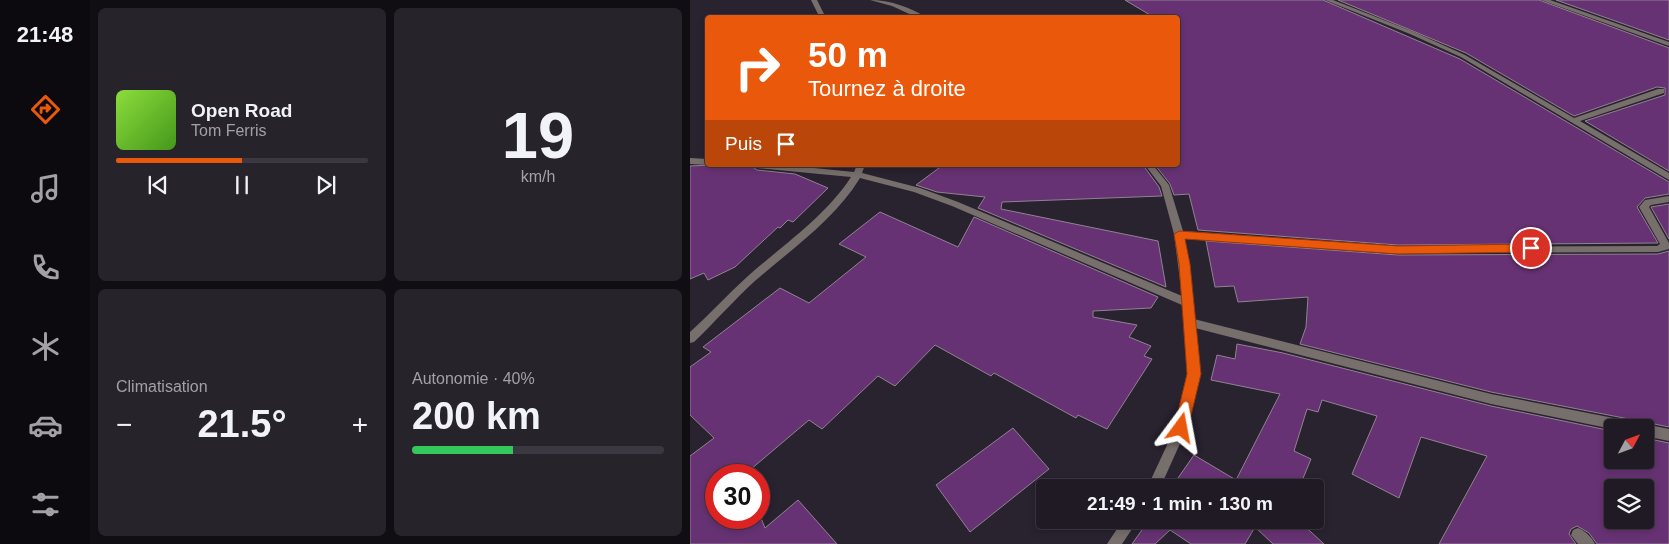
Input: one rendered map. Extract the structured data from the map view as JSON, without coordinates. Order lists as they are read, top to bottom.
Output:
{
  "north": "top right",
  "page": {
    "tabs": "21:48",
    "tile": [
      ["19", "km/h"],
      "Climatisation",
      ["Autonomie · 40%", "200 km"]
    ],
    "turn": ["50 m", "Tournez à droite"],
    "song": ["Open Road", "Tom Ferris"],
    "then": "Puis",
    "heat": ["−", "21.5°", "+"],
    "limit": "30",
    "trip": "21:49 · 1 min · 130 m"
  }
}
